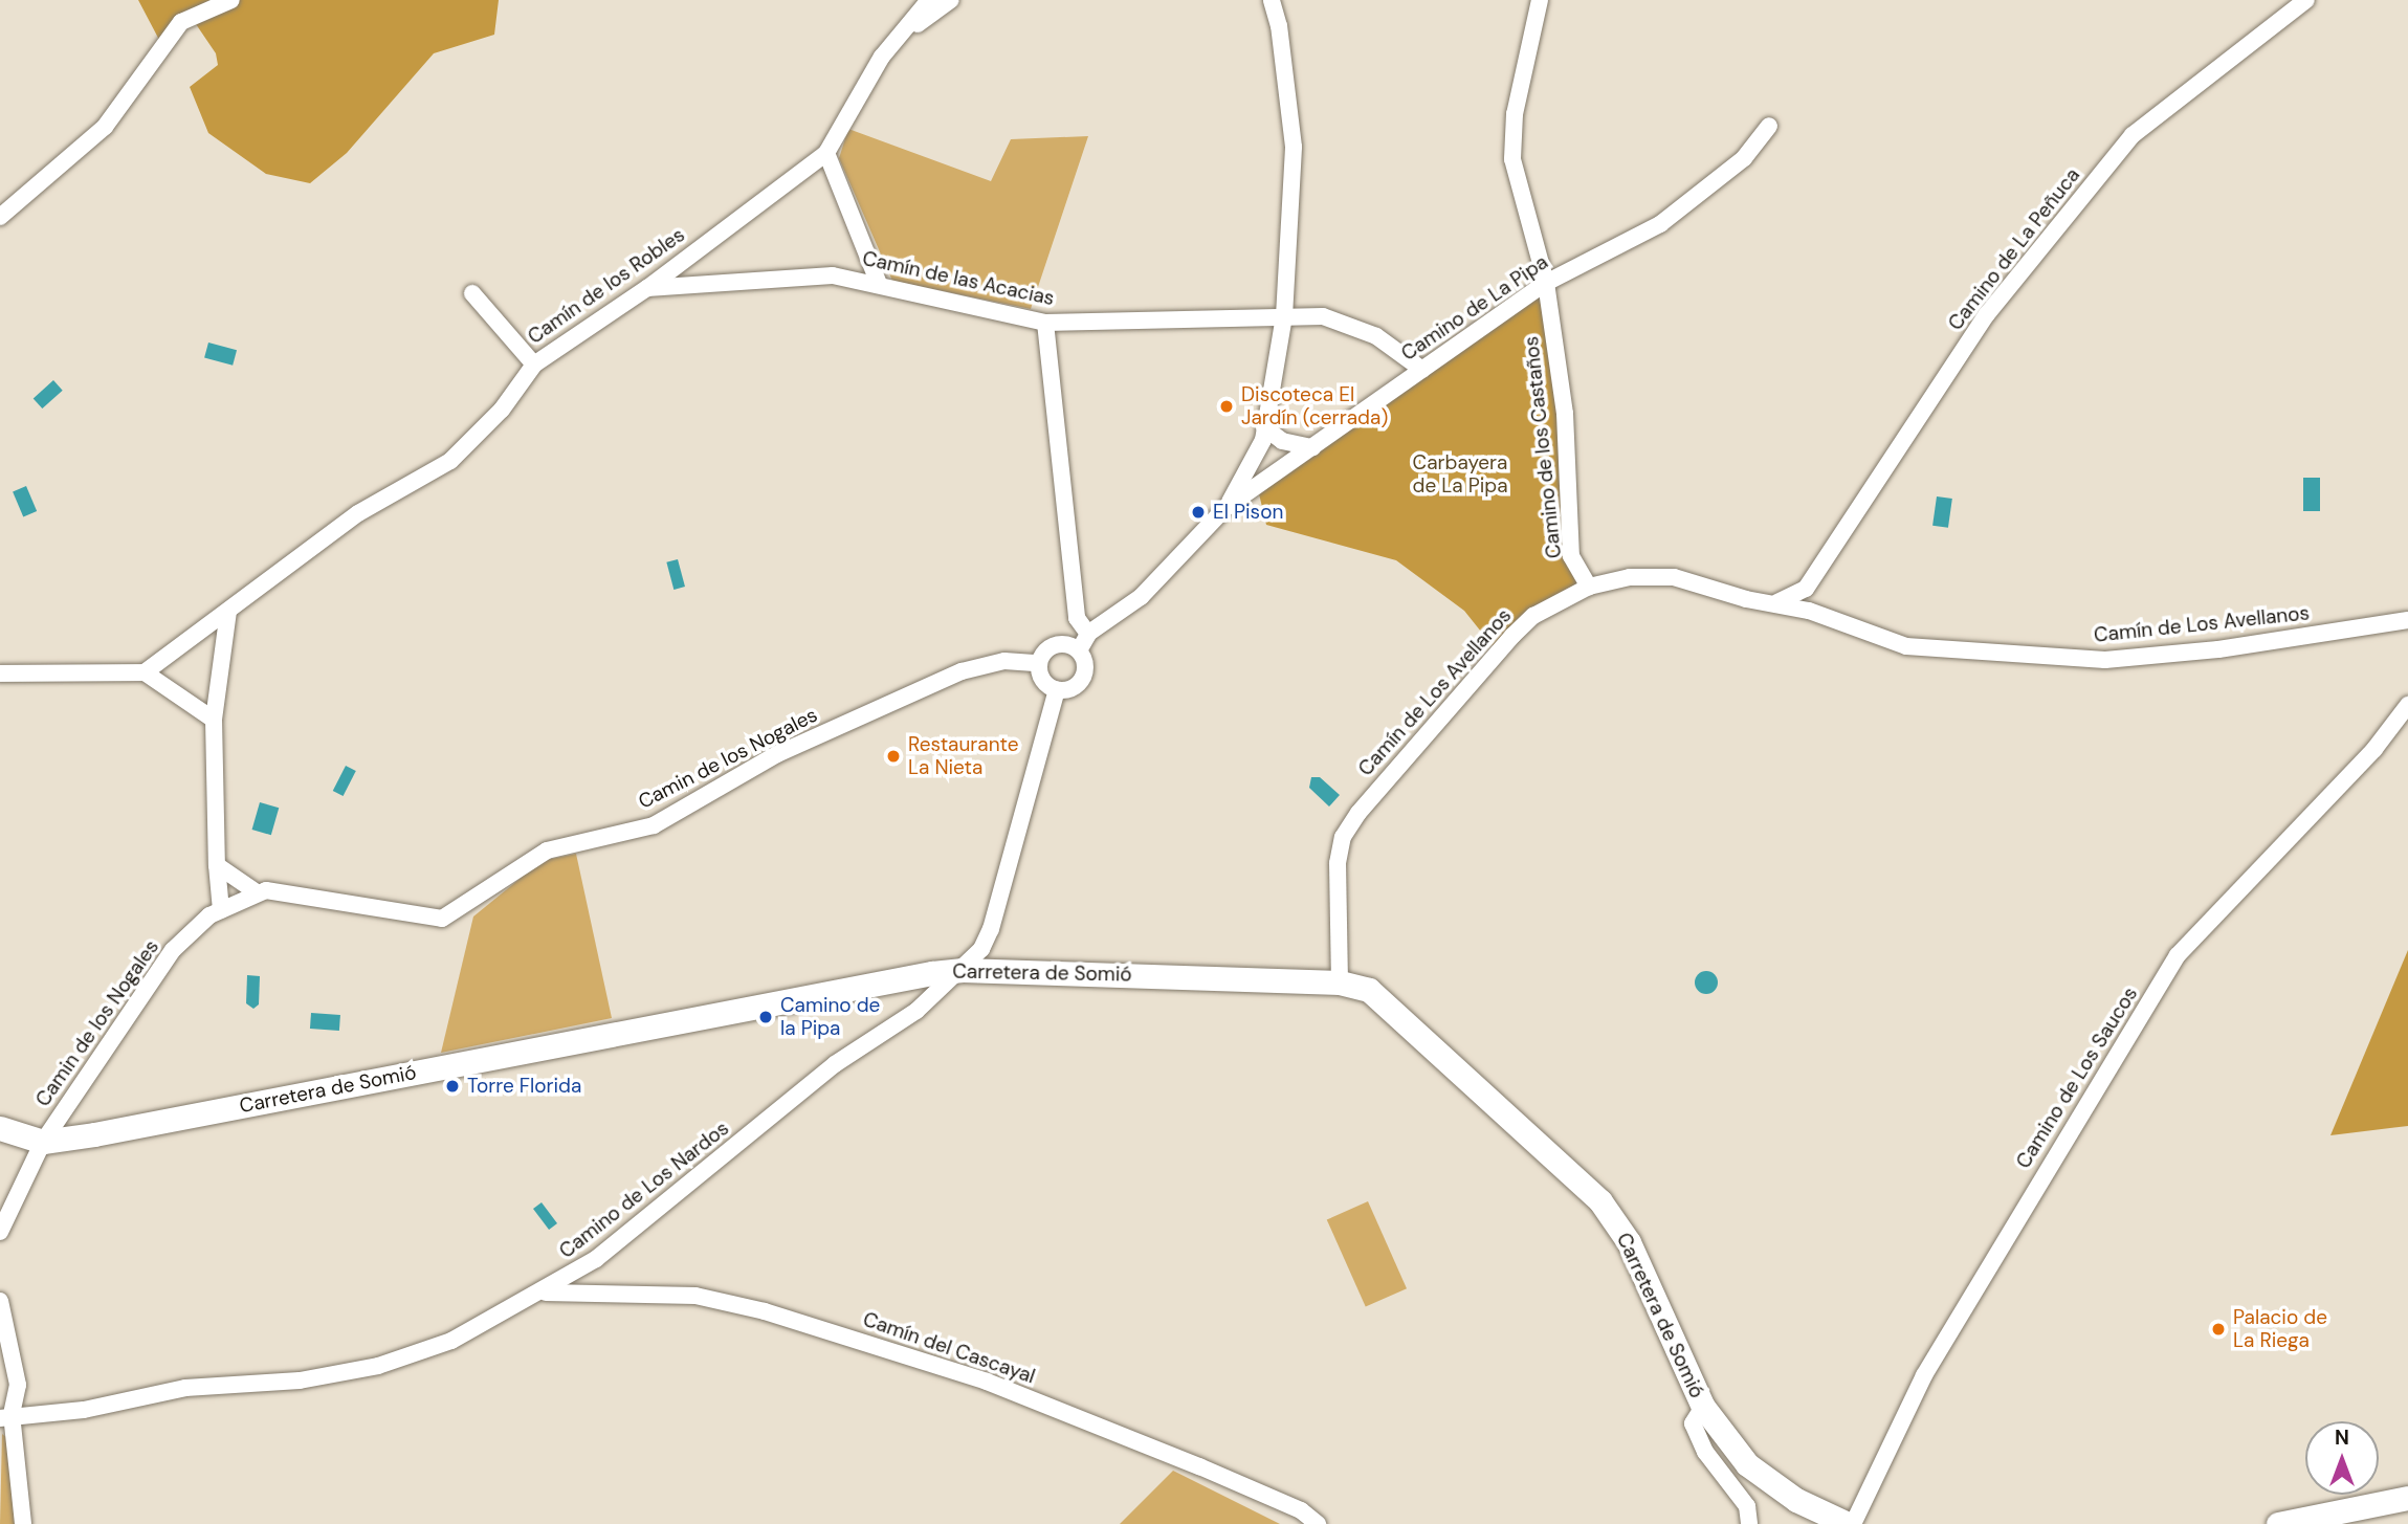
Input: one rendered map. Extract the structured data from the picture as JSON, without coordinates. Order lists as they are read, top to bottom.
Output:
{
  "streets": {
    "street": [
      "Camino de La Peñuca",
      "Camín de las Acacias",
      "Camín de los Robles",
      "Camino de La Pipa",
      "Camino de los Castaños",
      "Camín de Los Avellanos",
      "Camin de los Nogales",
      "Carretera de Somió",
      "Camino de Los Saucos",
      "Camino de Los Nardos",
      "Camín del Cascayal"
    ]
  },
  "crossings": [
    ["Camino de La Peñuca", "Camín de Los Avellanos"],
    ["Camín de las Acacias", "Camín de los Robles"],
    ["Camín de las Acacias", "Camino de La Pipa"],
    ["Camino de La Pipa", "Camino de los Castaños"],
    ["Camino de La Pipa", "Camin de los Nogales"],
    ["Camino de los Castaños", "Camín de Los Avellanos"],
    ["Camín de Los Avellanos", "Carretera de Somió"],
    ["Camin de los Nogales", "Carretera de Somió"],
    ["Carretera de Somió", "Camino de Los Saucos"],
    ["Carretera de Somió", "Camino de Los Nardos"],
    ["Camino de Los Nardos", "Camín del Cascayal"]
  ],
  "parks": ["Carbayera de La Pipa"],
  "places": [
    "Discoteca El Jardín (cerrada)",
    "El Pison",
    "Restaurante La Nieta",
    "Camino de la Pipa",
    "Torre Florida",
    "Palacio de La Riega"
  ],
  "north": "top"
}
